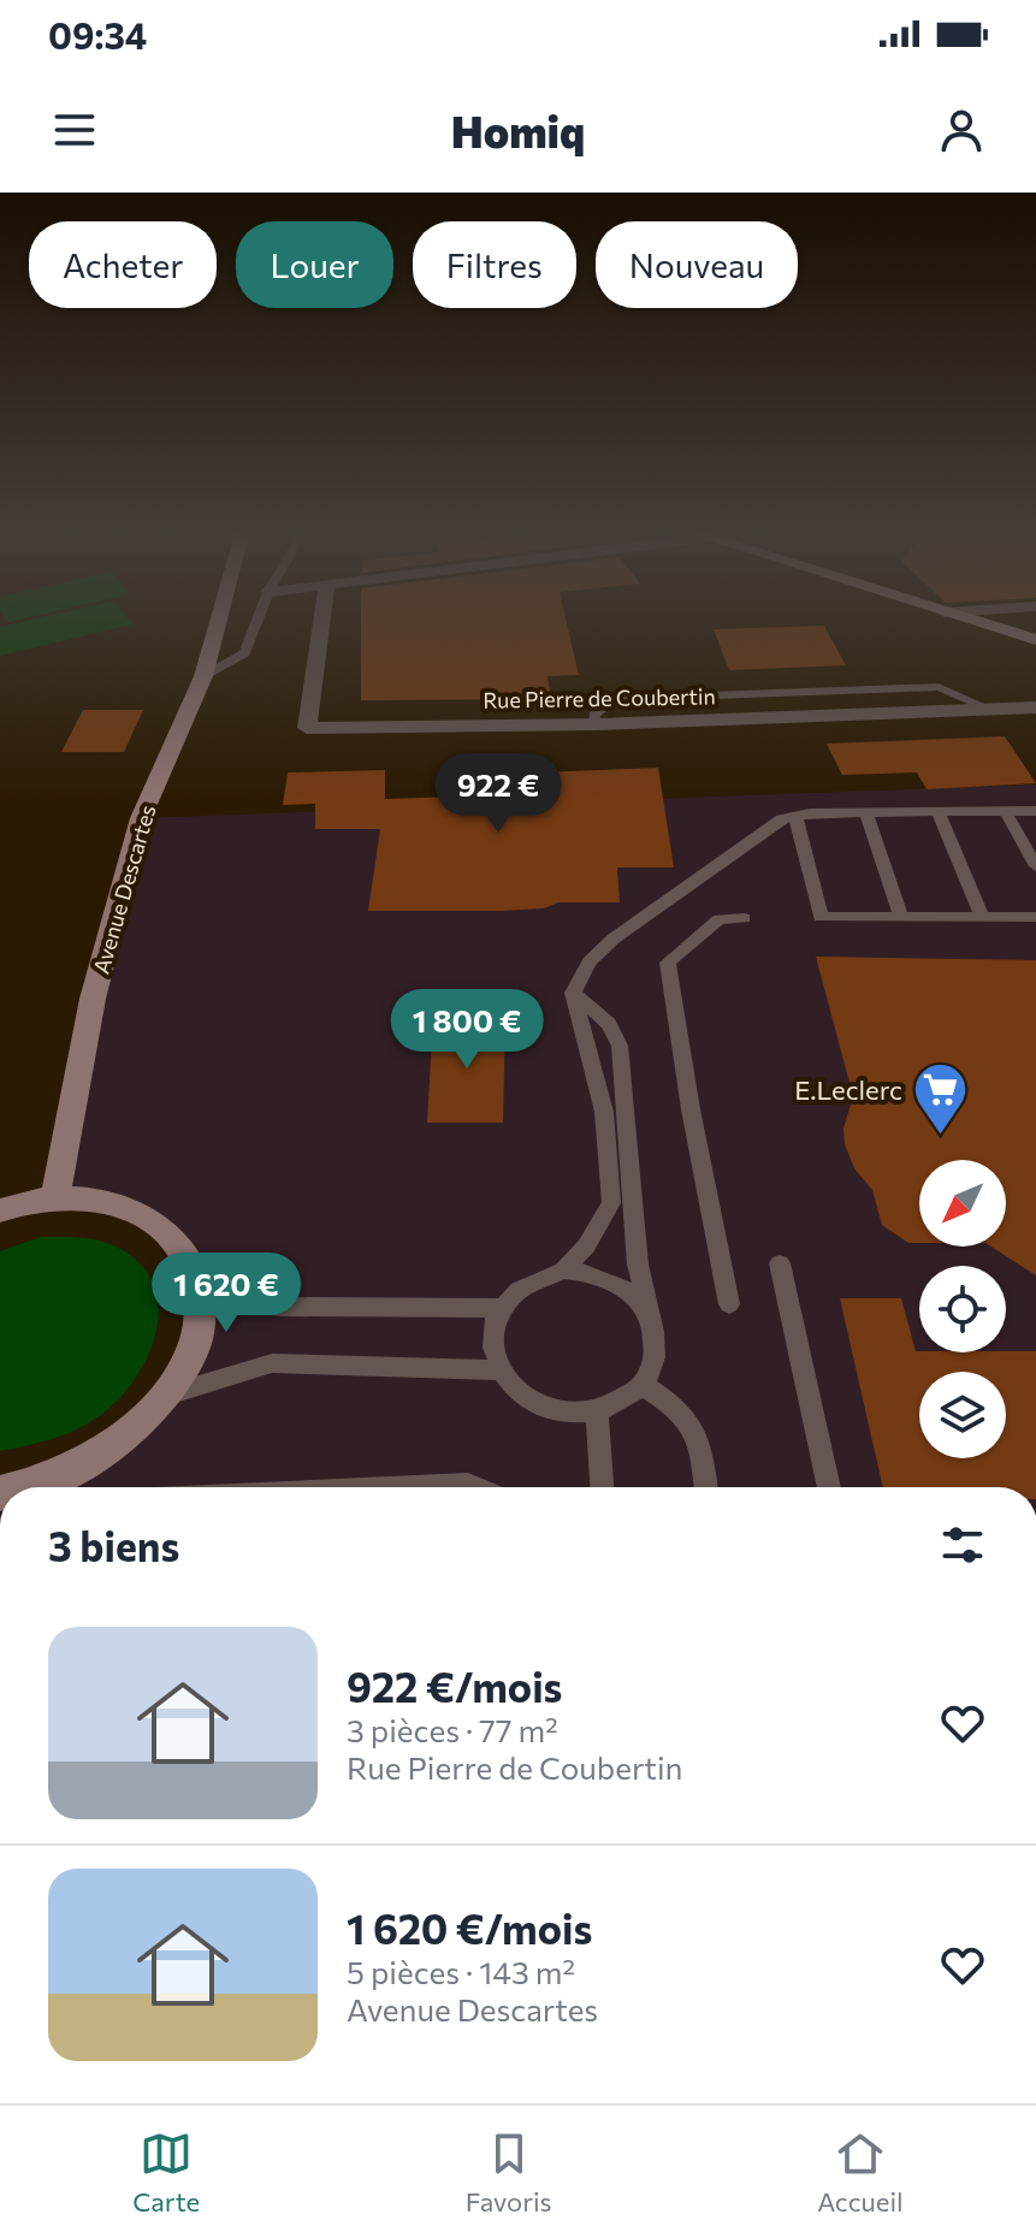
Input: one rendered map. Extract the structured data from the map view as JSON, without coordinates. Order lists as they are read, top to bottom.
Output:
{
  "streets": {
    "main road": ["Avenue Descartes"],
    "street": ["Rue Pierre de Coubertin"]
  },
  "places": {
    "supermarket": ["E.Leclerc"]
  },
  "north": "bottom left",
  "page": {
    "status": "09:34",
    "header": "Homiq",
    "chip": [
      "Acheter",
      "Louer",
      "Filtres",
      "Nouveau"
    ],
    "price": ["922 €", "1 800 €", "1 620 €"],
    "heading": "3 biens",
    "list": [
      {
        "name": "922 €/mois",
        "note": "3 pièces · 77 m² · Rue Pierre de Coubertin"
      },
      {
        "name": "1 620 €/mois",
        "note": "5 pièces · 143 m² · Avenue Descartes"
      }
    ],
    "tabs": ["Carte", "Favoris", "Accueil"]
  }
}
